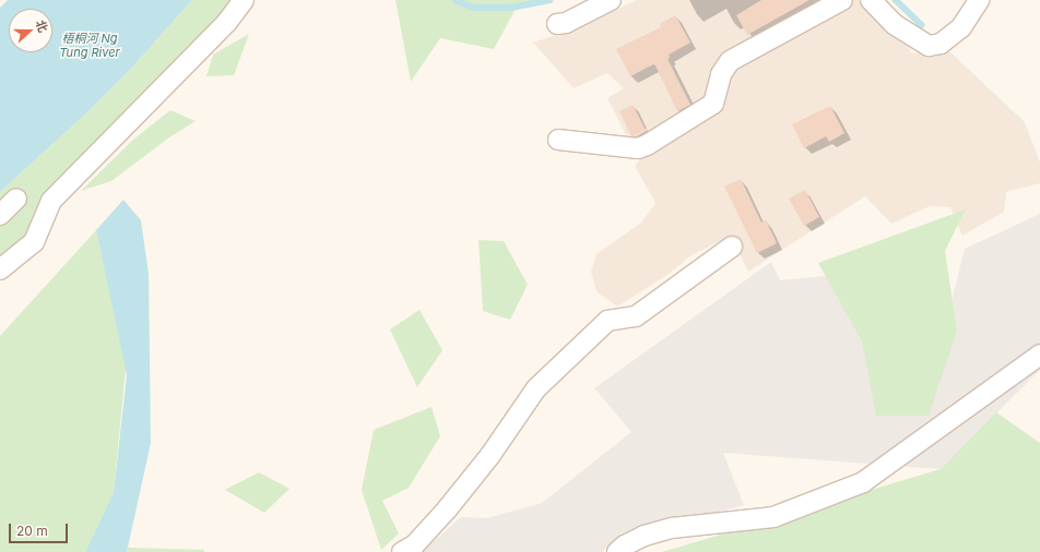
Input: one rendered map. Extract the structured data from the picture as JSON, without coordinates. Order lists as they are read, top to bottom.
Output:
{
  "water": ["梧桐河 Ng Tung River"],
  "scale_bar": "20 m",
  "north": "right"
}
